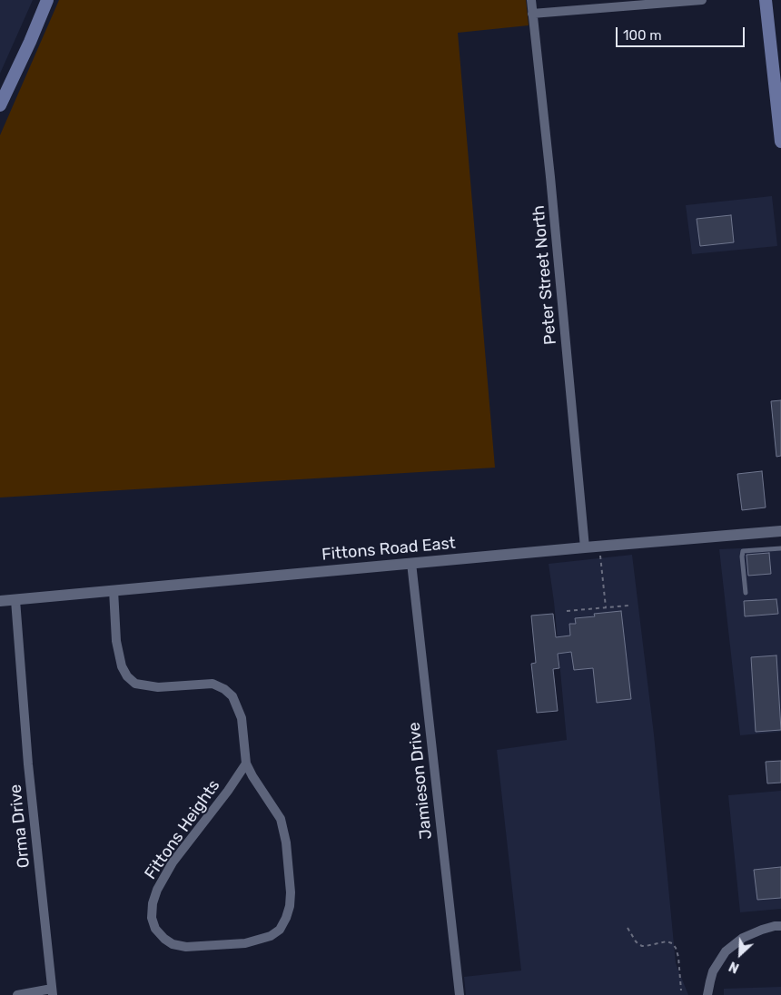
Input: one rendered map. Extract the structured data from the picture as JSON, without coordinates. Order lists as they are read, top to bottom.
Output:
{
  "streets": {
    "street": [
      "Peter Street North",
      "Fittons Road East",
      "Jamieson Drive",
      "Orma Drive",
      "Fittons Heights"
    ]
  },
  "crossings": [
    ["Peter Street North", "Fittons Road East"],
    ["Fittons Road East", "Jamieson Drive"],
    ["Fittons Road East", "Orma Drive"],
    ["Fittons Road East", "Fittons Heights"]
  ],
  "scale_bar": "100 m",
  "north": "bottom left"
}
